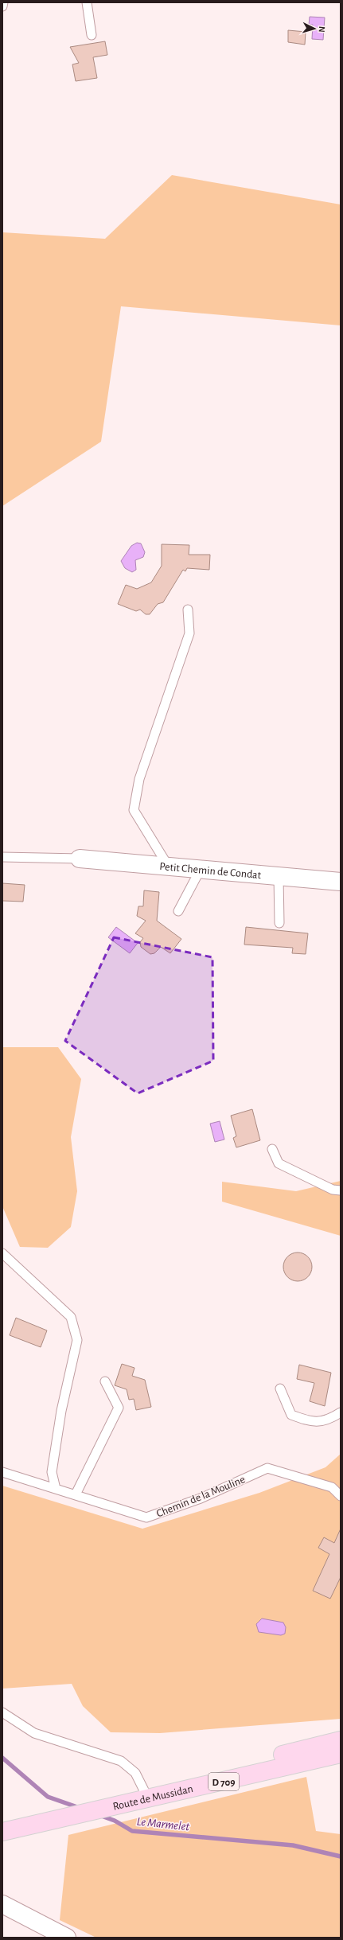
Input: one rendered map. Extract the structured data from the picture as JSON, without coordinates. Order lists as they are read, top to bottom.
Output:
{
  "streets": {
    "main road": ["D 709", "Route de Mussidan"],
    "street": ["Petit Chemin de Condat"],
    "lane": ["Chemin de la Mouline"]
  },
  "crossings": [
    ["D 709", "Route de Mussidan"]
  ],
  "water": ["Le Marmelet"],
  "north": "right"
}
